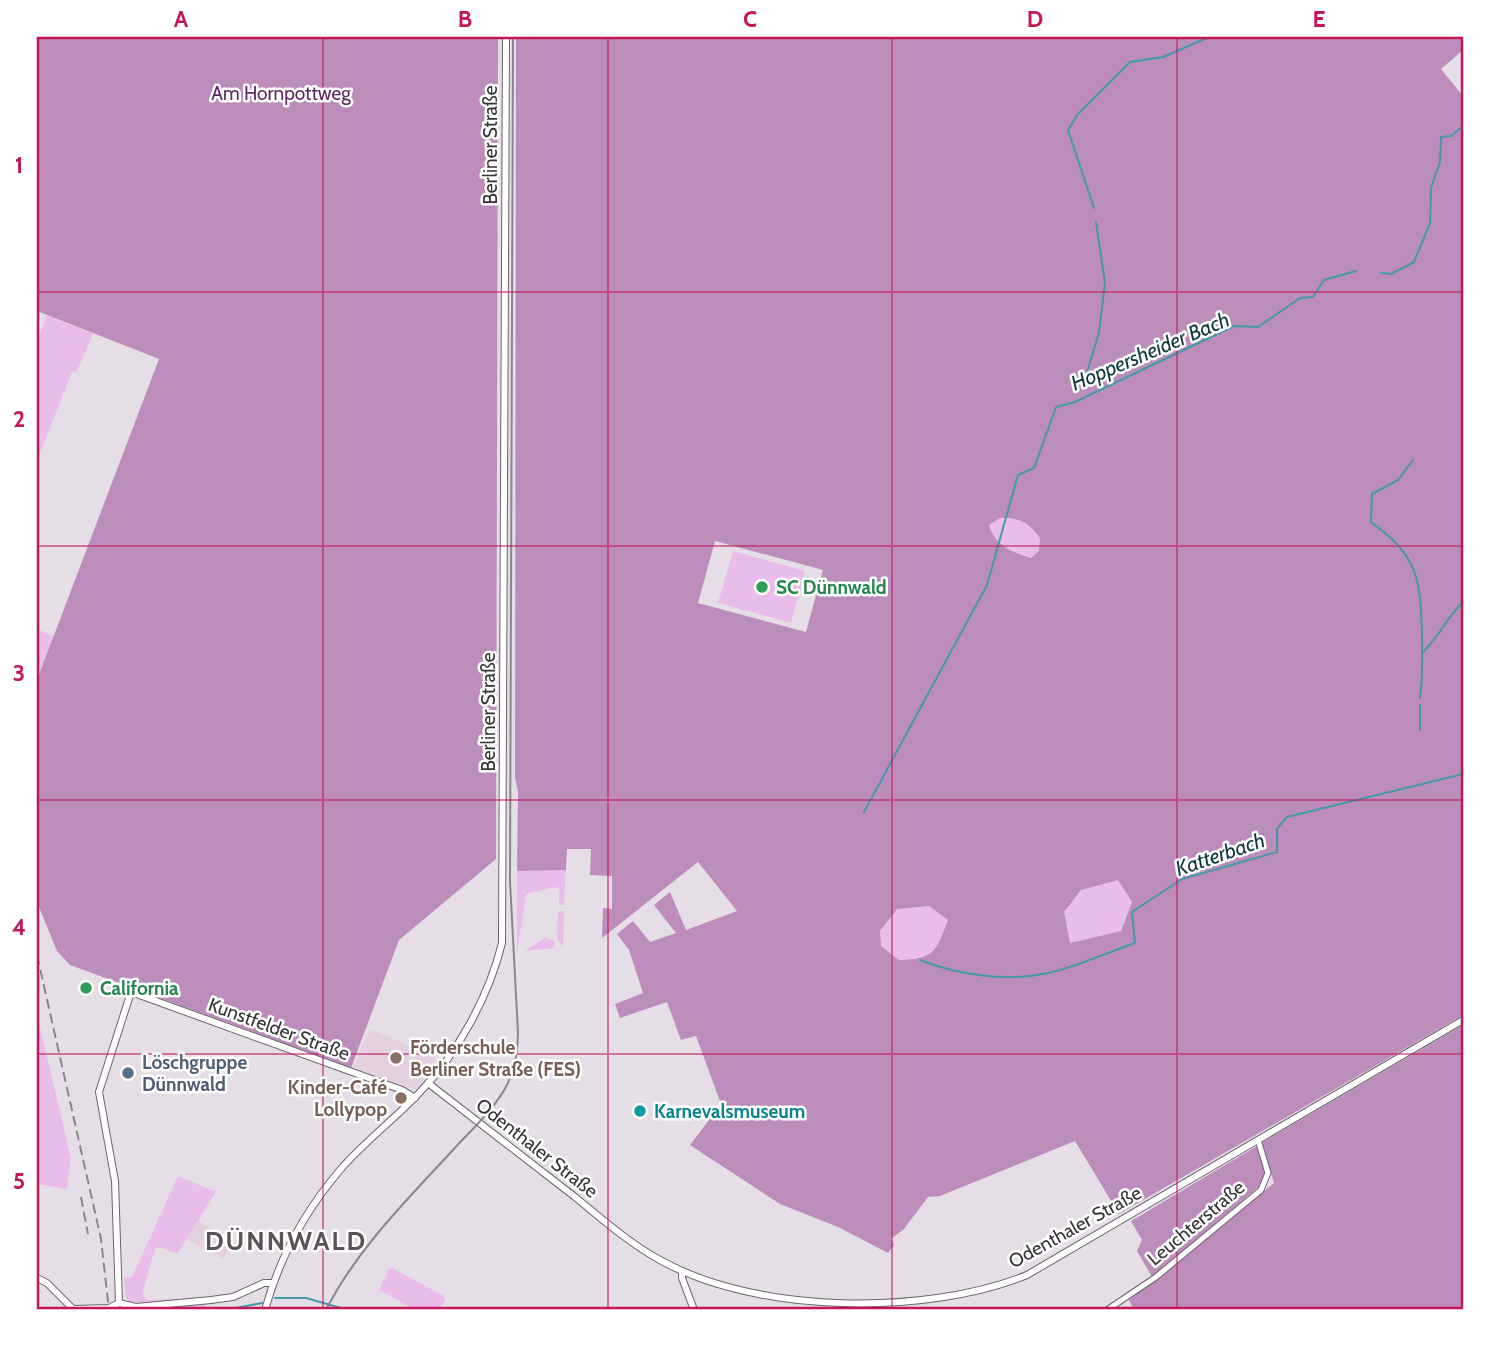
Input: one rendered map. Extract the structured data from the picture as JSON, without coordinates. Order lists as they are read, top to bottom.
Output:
{
  "streets": {
    "main road": ["Berliner Straße", "Kunstfelder Straße", "Odenthaler Straße"],
    "street": ["Leuchterstraße"]
  },
  "crossings": [
    ["Berliner Straße", "Kunstfelder Straße"],
    ["Berliner Straße", "Odenthaler Straße"],
    ["Odenthaler Straße", "Leuchterstraße"]
  ],
  "districts": ["DÜNNWALD"],
  "water": ["Hoppersheider Bach", "Katterbach"],
  "parks": ["Am Hornpottweg"],
  "places": [
    "SC Dünnwald",
    "California",
    "Förderschule Berliner Straße (FES)",
    "Löschgruppe Dünnwald",
    "Kinder-Café Lollypop",
    "Karnevalsmuseum"
  ],
  "grid": {
    "columns": [
      "A",
      "B",
      "C",
      "D",
      "E"
    ],
    "rows": [
      "1",
      "2",
      "3",
      "4",
      "5"
    ]
  }
}
